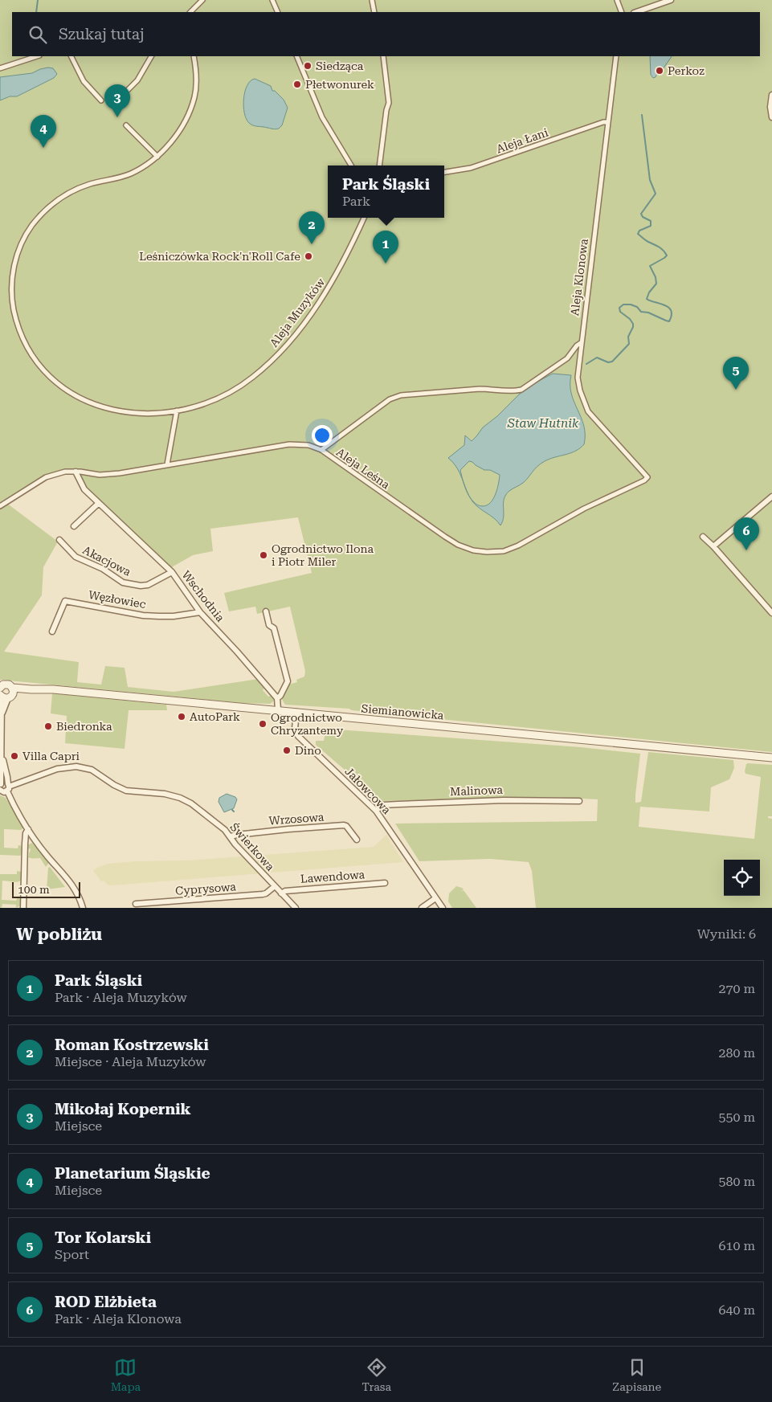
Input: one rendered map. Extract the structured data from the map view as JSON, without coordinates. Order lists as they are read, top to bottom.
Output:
{
  "streets": {
    "street": [
      "Aleja Łani",
      "Aleja Klonowa",
      "Aleja Muzyków",
      "Aleja Leśna",
      "Akacjowa",
      "Wschodnia",
      "Węzłowiec",
      "Siemianowicka",
      "Jałowcowa",
      "Malinowa",
      "Wrzosowa",
      "Świerkowa",
      "Lawendowa",
      "Cyprysowa"
    ]
  },
  "crossings": [
    ["Aleja Łani", "Aleja Klonowa"],
    ["Aleja Klonowa", "Aleja Leśna"],
    ["Aleja Leśna", "Wschodnia"],
    ["Akacjowa", "Wschodnia"],
    ["Wschodnia", "Węzłowiec"],
    ["Siemianowicka", "Jałowcowa"],
    ["Jałowcowa", "Malinowa"],
    ["Wrzosowa", "Świerkowa"],
    ["Świerkowa", "Lawendowa"],
    ["Świerkowa", "Cyprysowa"]
  ],
  "water": ["Staw Hutnik"],
  "places": [
    "Siedząca",
    "Perkoz",
    "Płetwonurek",
    "Leśniczówka Rock'n'Roll Cafe",
    "Ogrodnictwo Ilona i Piotr Miler",
    "AutoPark",
    "Ogrodnictwo Chryzantemy",
    "Biedronka",
    "Dino",
    "Villa Capri"
  ],
  "scale_bar": "100 m",
  "page": {
    "search": "Szukaj tutaj",
    "pins": [
      "3",
      "4",
      "2",
      "1",
      "5",
      "6"
    ],
    "popup": ["Park Śląski", "Park"],
    "scale": "100 m",
    "heading": ["W pobliżu", "Wyniki: 6"],
    "list": [
      {
        "mark": "1",
        "name": "Park Śląski",
        "note": "Park · Aleja Muzyków",
        "value": "270 m"
      },
      {
        "mark": "2",
        "name": "Roman Kostrzewski",
        "note": "Miejsce · Aleja Muzyków",
        "value": "280 m"
      },
      {
        "mark": "3",
        "name": "Mikołaj Kopernik",
        "note": "Miejsce",
        "value": "550 m"
      },
      {
        "mark": "4",
        "name": "Planetarium Śląskie",
        "note": "Miejsce",
        "value": "580 m"
      },
      {
        "mark": "5",
        "name": "Tor Kolarski",
        "note": "Sport",
        "value": "610 m"
      },
      {
        "mark": "6",
        "name": "ROD Elżbieta",
        "note": "Park · Aleja Klonowa",
        "value": "640 m"
      }
    ],
    "nav": ["Mapa", "Trasa", "Zapisane"]
  }
}
